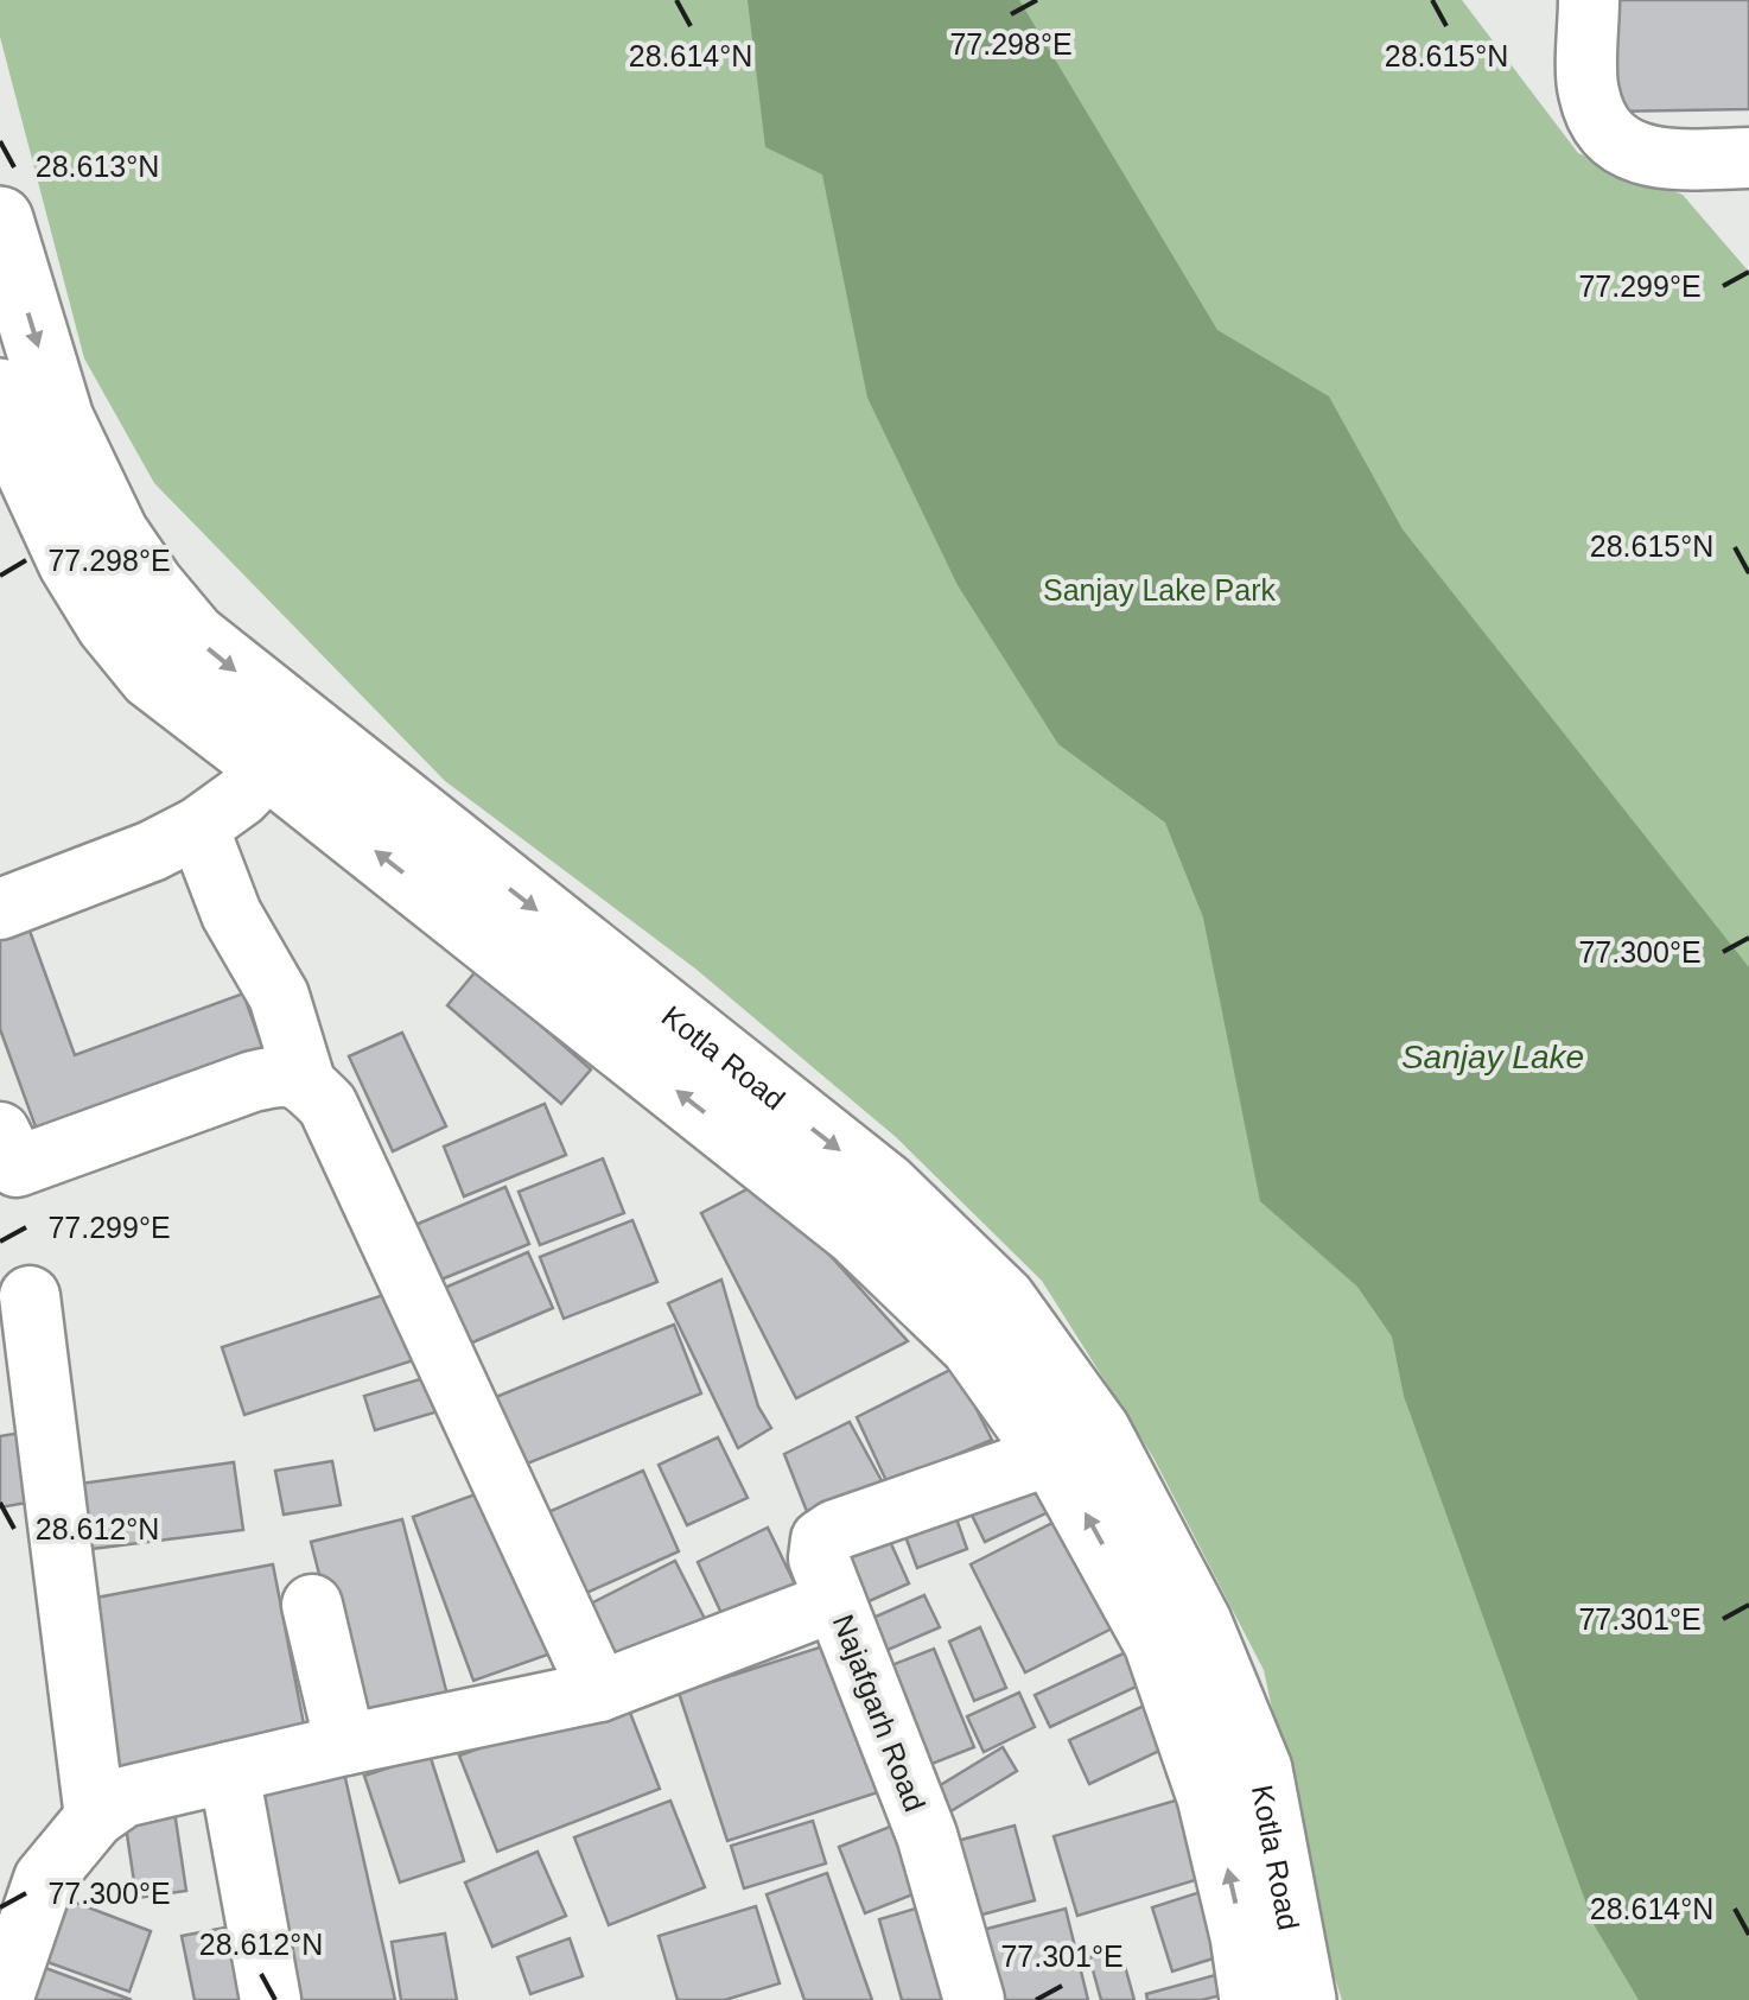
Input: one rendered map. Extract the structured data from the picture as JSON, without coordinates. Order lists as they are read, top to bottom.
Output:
{
  "streets": {
    "main road": ["Kotla Road"],
    "street": ["Najafgarh Road"]
  },
  "water": ["Sanjay Lake"],
  "parks": ["Sanjay Lake Park"],
  "coordinates": [
    "77.298°E",
    "28.614°N",
    "28.615°N",
    "28.613°N",
    "77.299°E",
    "77.300°E",
    "28.612°N",
    "77.301°E"
  ]
}
